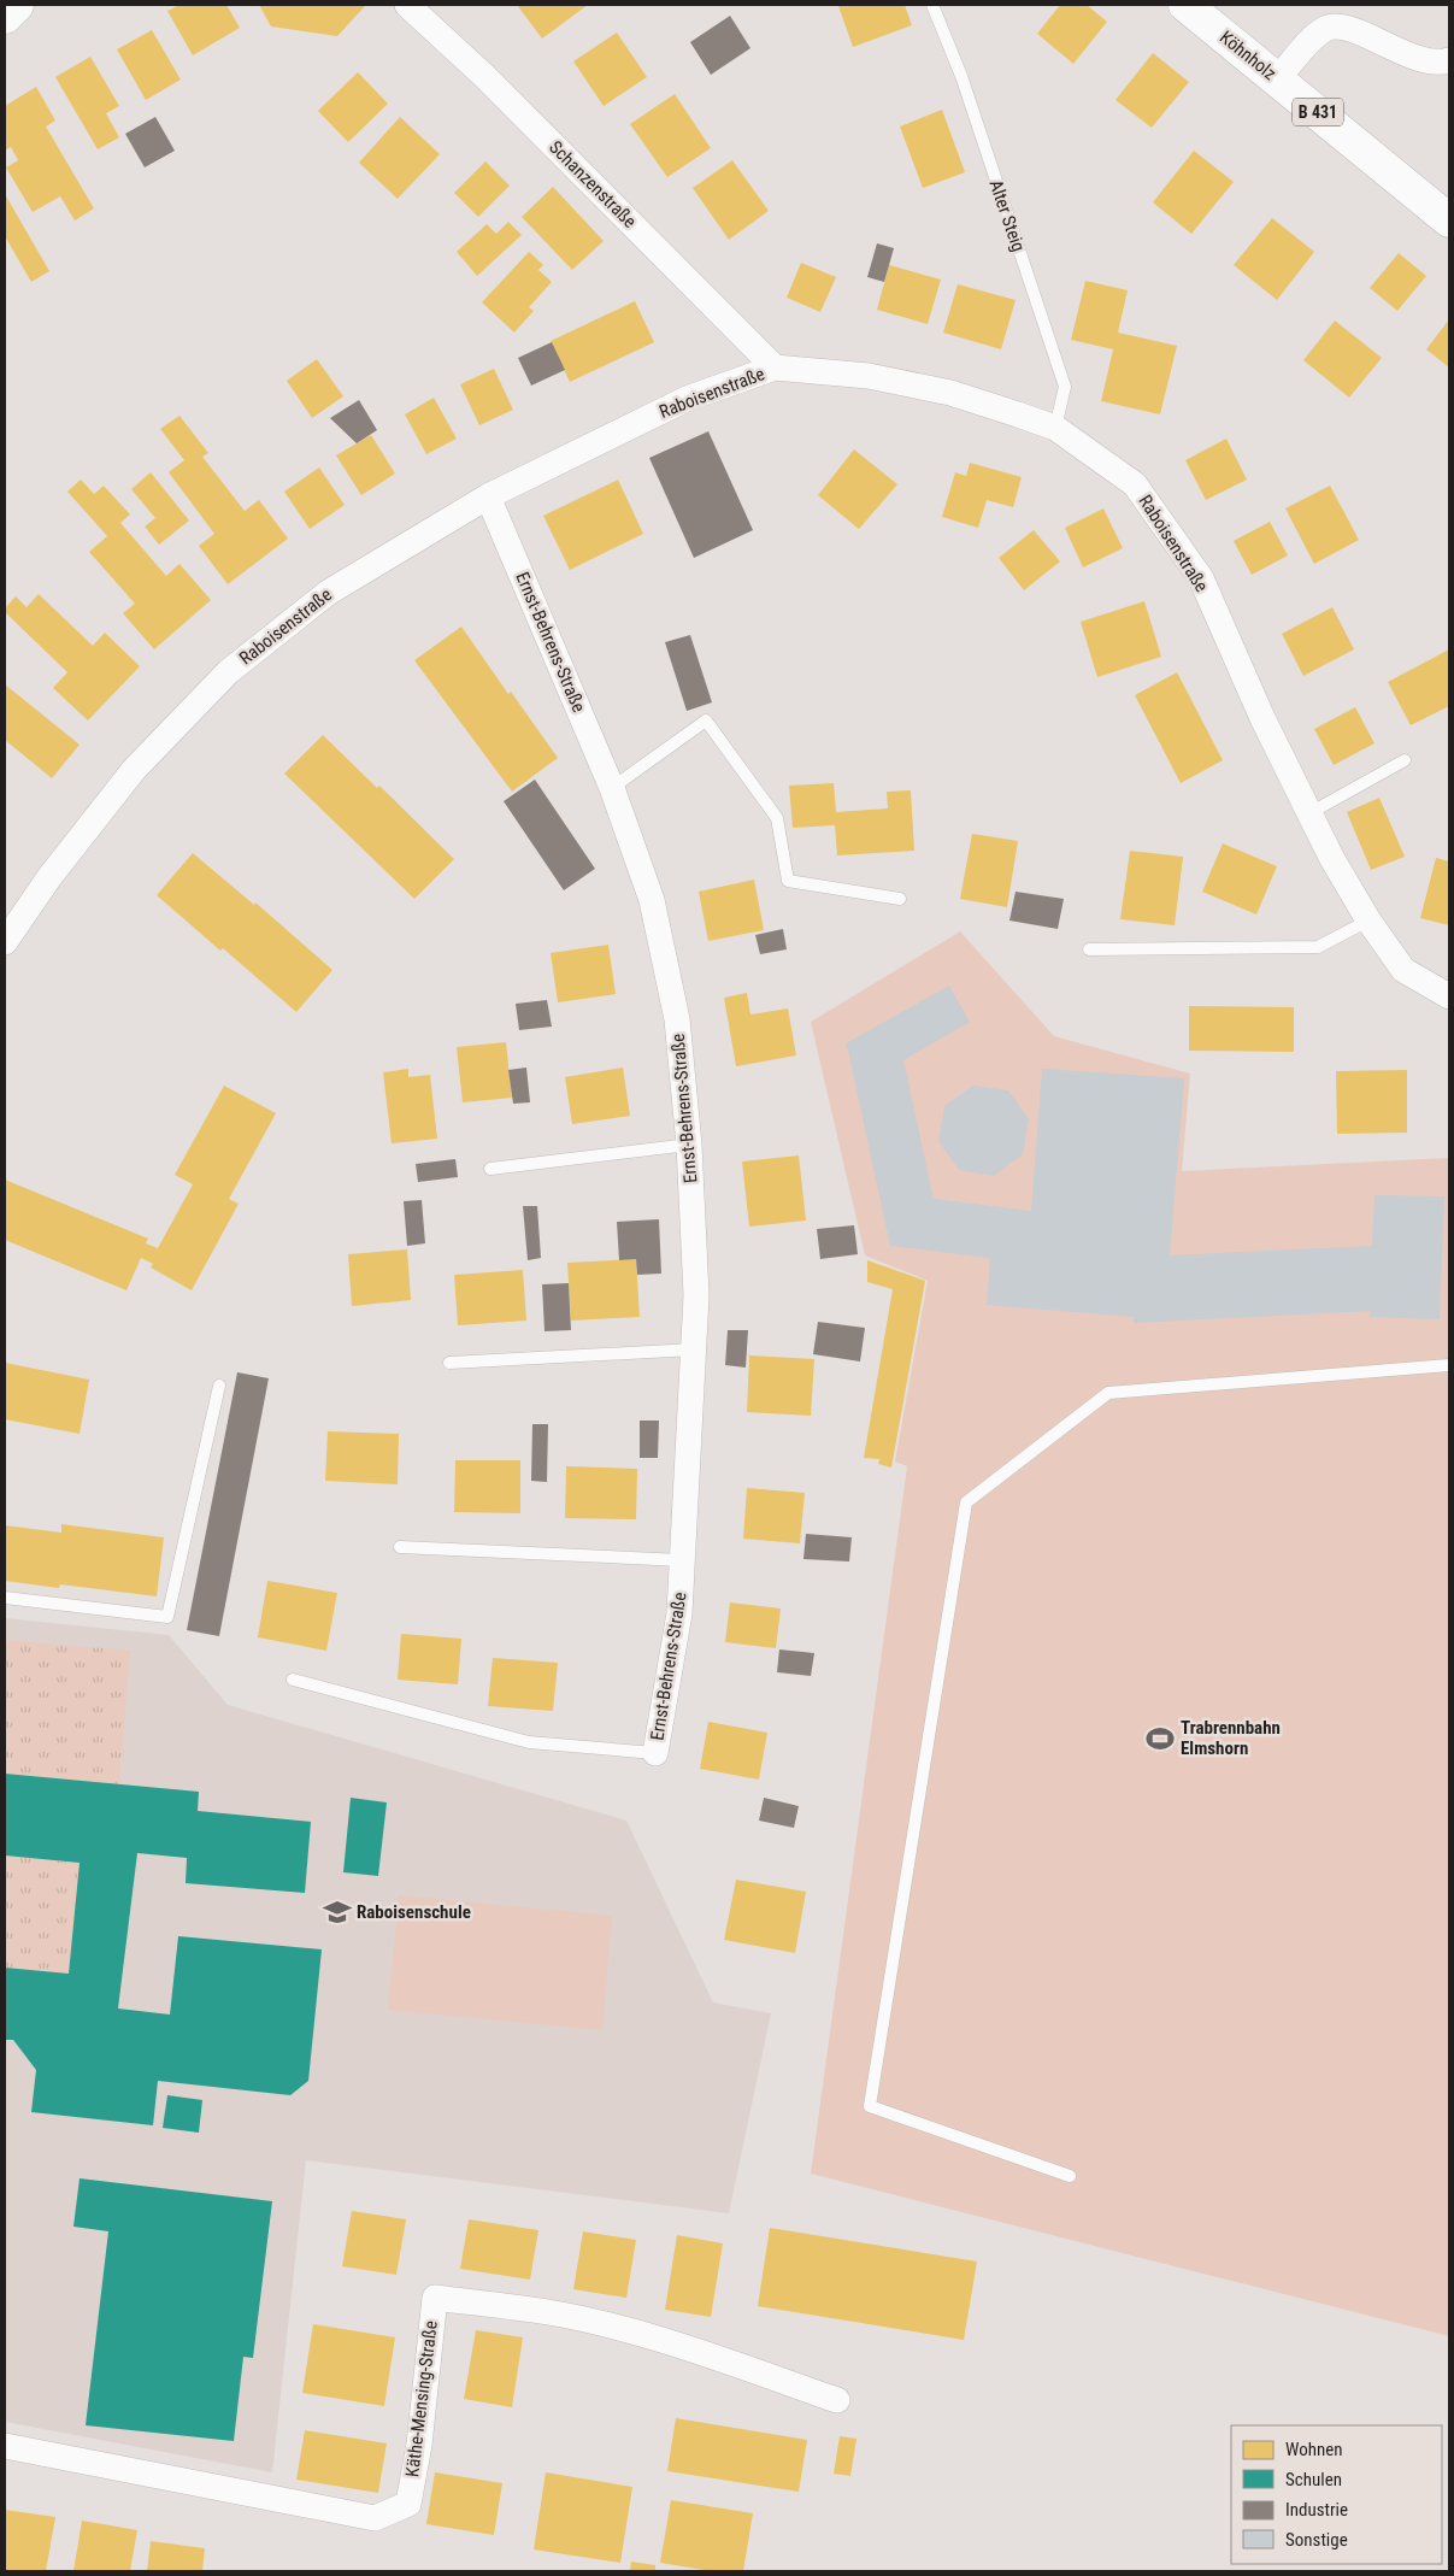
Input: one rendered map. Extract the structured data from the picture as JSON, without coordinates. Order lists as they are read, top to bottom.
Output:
{
  "streets": {
    "main road": ["Köhnholz", "B 431"],
    "street": [
      "Schanzenstraße",
      "Raboisenstraße",
      "Ernst-Behrens-Straße",
      "Käthe-Mensing-Straße"
    ],
    "lane": ["Alter Steig"]
  },
  "crossings": [
    ["Schanzenstraße", "Raboisenstraße"],
    ["Alter Steig", "Raboisenstraße"],
    ["Raboisenstraße", "Ernst-Behrens-Straße"]
  ],
  "places": {
    "sports": ["Trabrennbahn Elmshorn"],
    "school or university": ["Raboisenschule"]
  },
  "legend": [
    "Wohnen",
    "Schulen",
    "Industrie",
    "Sonstige"
  ]
}
